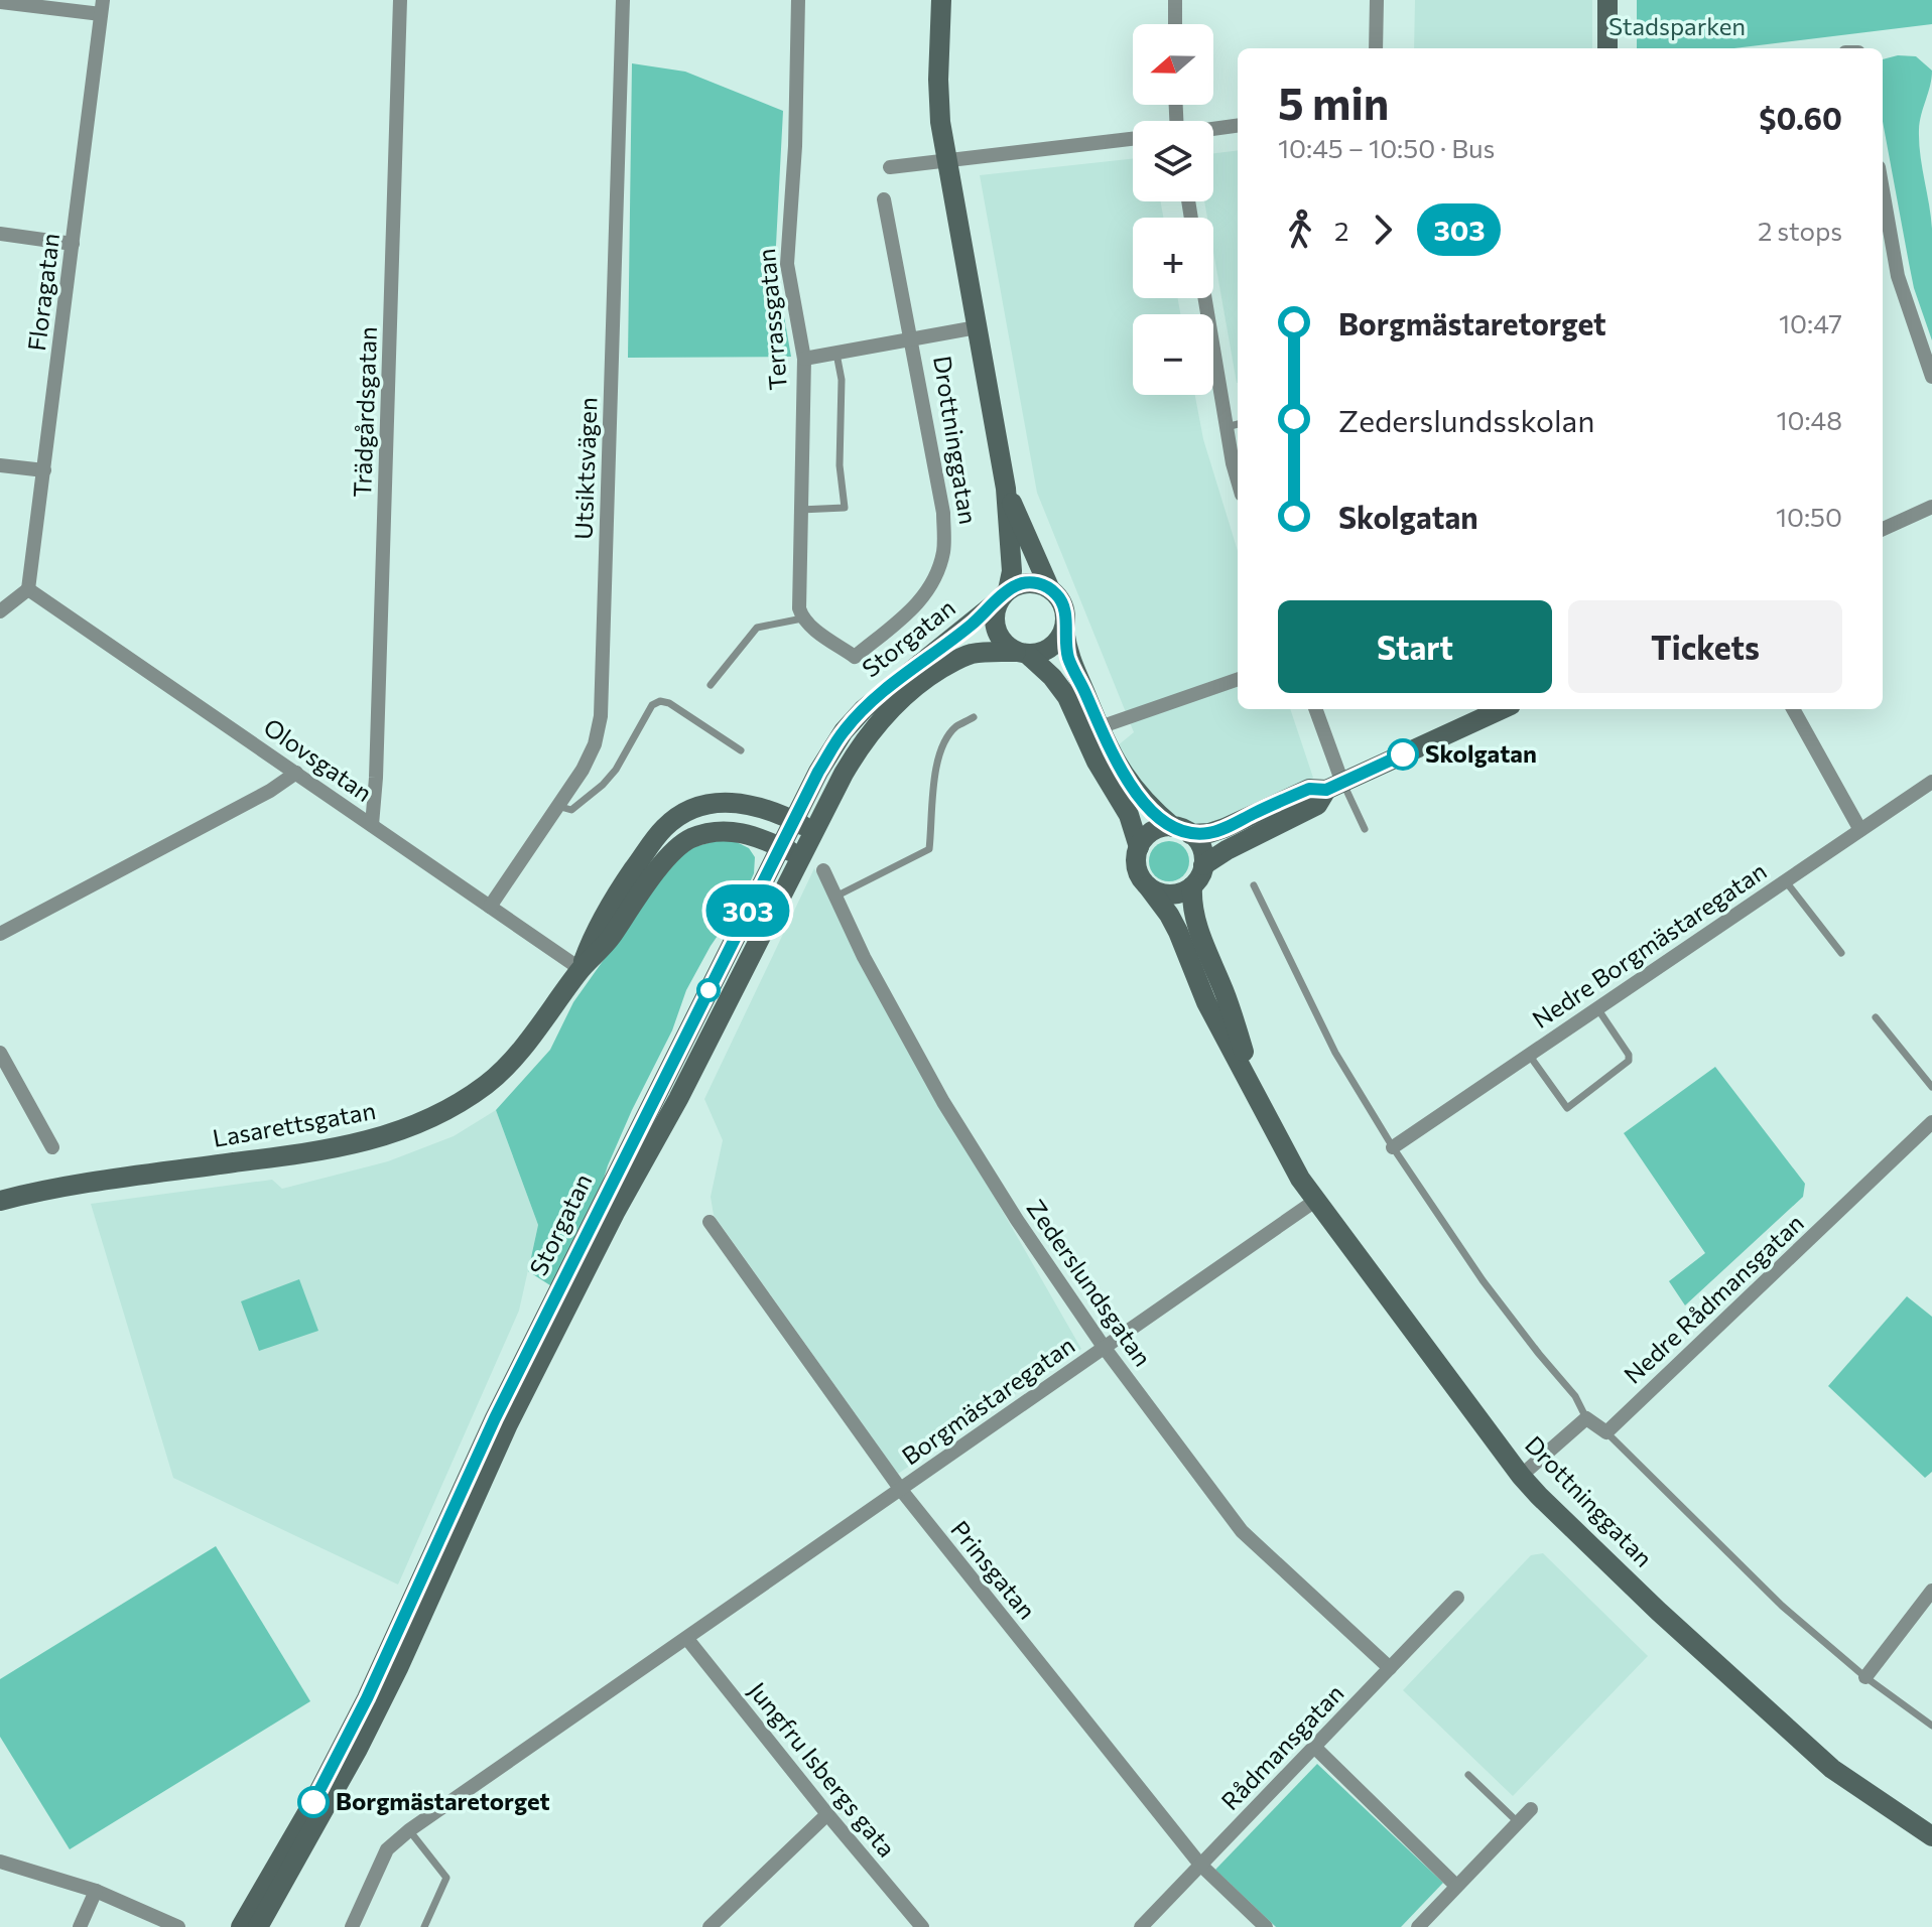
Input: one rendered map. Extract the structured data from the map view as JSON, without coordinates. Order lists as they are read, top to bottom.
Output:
{
  "streets": {
    "main road": ["Drottninggatan", "Storgatan", "Lasarettsgatan"],
    "street": [
      "Floragatan",
      "Terrassgatan",
      "Trädgårdsgatan",
      "Utsiktsvägen",
      "Olovsgatan",
      "Nedre Borgmästaregatan",
      "Zederslundsgatan",
      "Nedre Rådmansgatan",
      "Borgmästaregatan",
      "Prinsgatan",
      "Rådmansgatan",
      "Jungfru Isbergs gata"
    ]
  },
  "crossings": [
    ["Floragatan", "Olovsgatan"],
    ["Terrassgatan", "Drottninggatan"],
    ["Trädgårdsgatan", "Olovsgatan"],
    ["Drottninggatan", "Storgatan"],
    ["Drottninggatan", "Borgmästaregatan"],
    ["Utsiktsvägen", "Olovsgatan"],
    ["Storgatan", "Lasarettsgatan"],
    ["Olovsgatan", "Lasarettsgatan"],
    ["Zederslundsgatan", "Borgmästaregatan"],
    ["Zederslundsgatan", "Rådmansgatan"],
    ["Borgmästaregatan", "Prinsgatan"],
    ["Borgmästaregatan", "Jungfru Isbergs gata"],
    ["Prinsgatan", "Rådmansgatan"]
  ],
  "parks": ["Stadsparken"],
  "places": ["Skolgatan", "Borgmästaretorget"],
  "lines": ["bus line 303"],
  "north": "left",
  "page": {
    "on_map": "303",
    "map_buttons": ["+", "−"],
    "heading": ["5 min", "10:45 – 10:50 · Bus", "$0.60"],
    "legs": ["2", "303", "2 stops"],
    "list": [
      {
        "name": "Borgmästaretorget",
        "value": "10:47"
      },
      {
        "name": "Zederslundsskolan",
        "value": "10:48"
      },
      {
        "name": "Skolgatan",
        "value": "10:50"
      }
    ],
    "buttons": ["Start", "Tickets"]
  }
}
